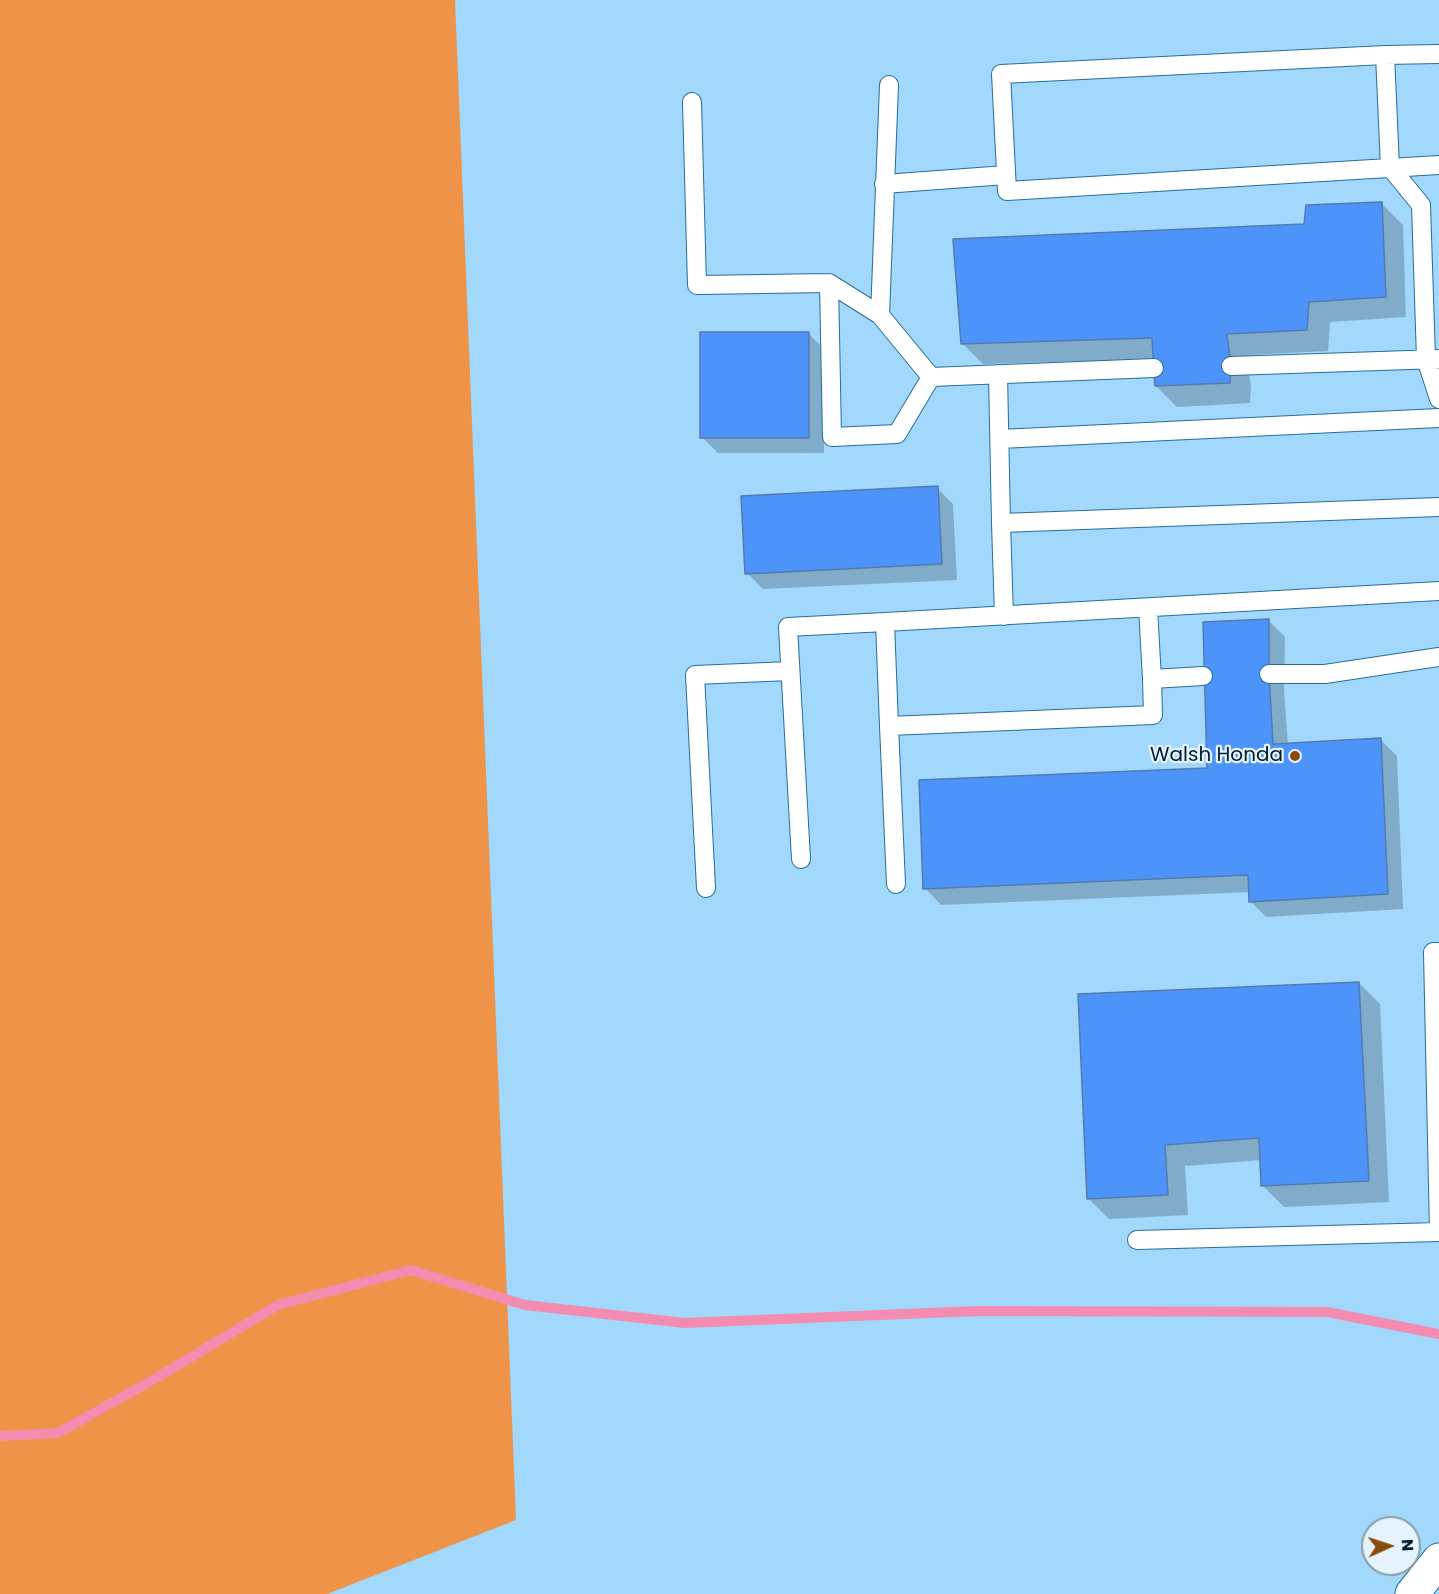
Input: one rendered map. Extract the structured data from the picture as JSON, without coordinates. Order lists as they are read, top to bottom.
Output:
{
  "places": ["Walsh Honda"],
  "north": "right"
}
